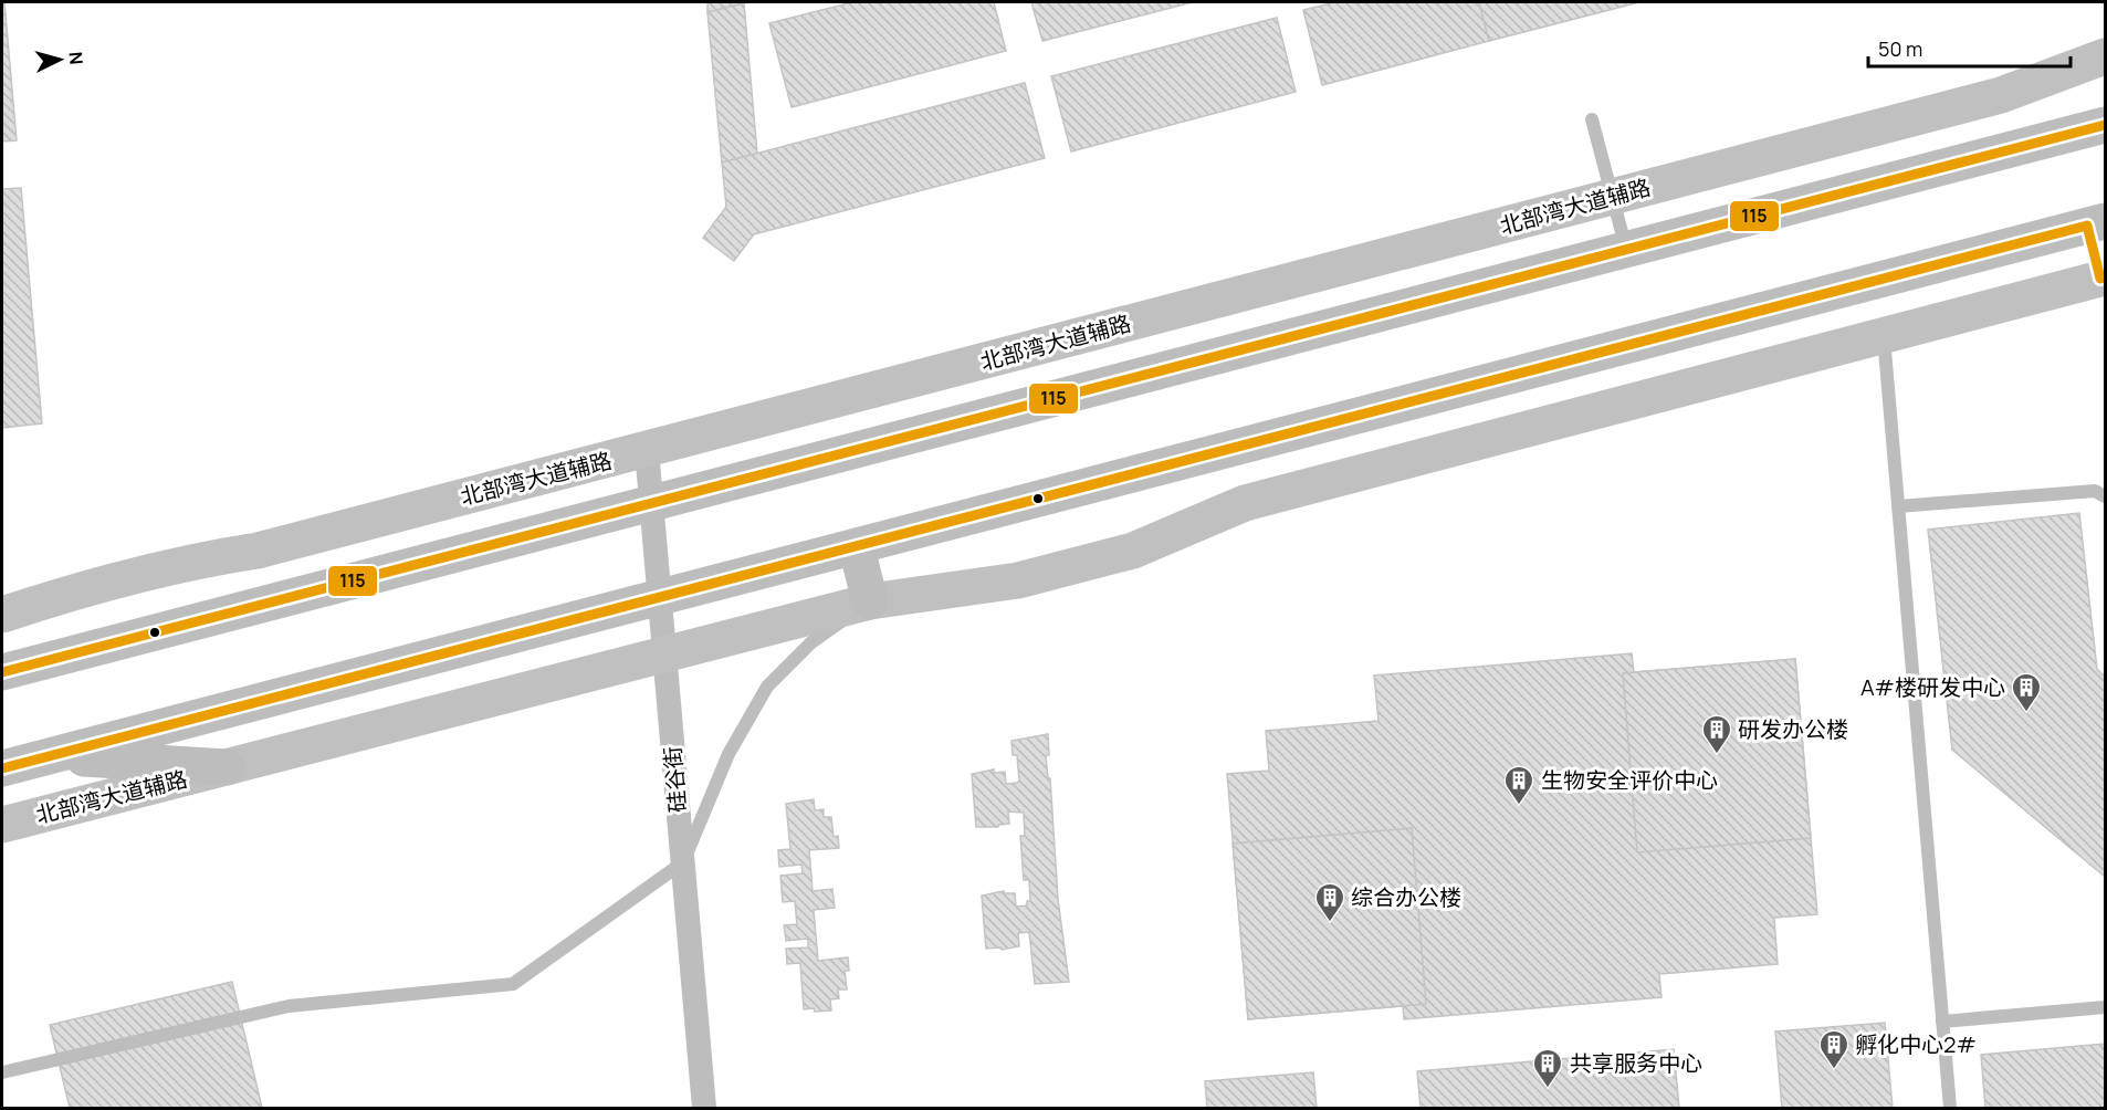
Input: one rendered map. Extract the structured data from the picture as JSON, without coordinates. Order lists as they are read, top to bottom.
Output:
{
  "streets": {
    "main road": ["北部湾大道辅路"],
    "street": ["硅谷街"]
  },
  "crossings": [
    ["北部湾大道辅路", "硅谷街"]
  ],
  "places": {
    "building": [
      "A#楼研发中心",
      "研发办公楼",
      "生物安全评价中心",
      "综合办公楼",
      "孵化中心2#",
      "共享服务中心"
    ]
  },
  "lines": ["transit line 115"],
  "scale_bar": "50 m",
  "north": "right"
}
